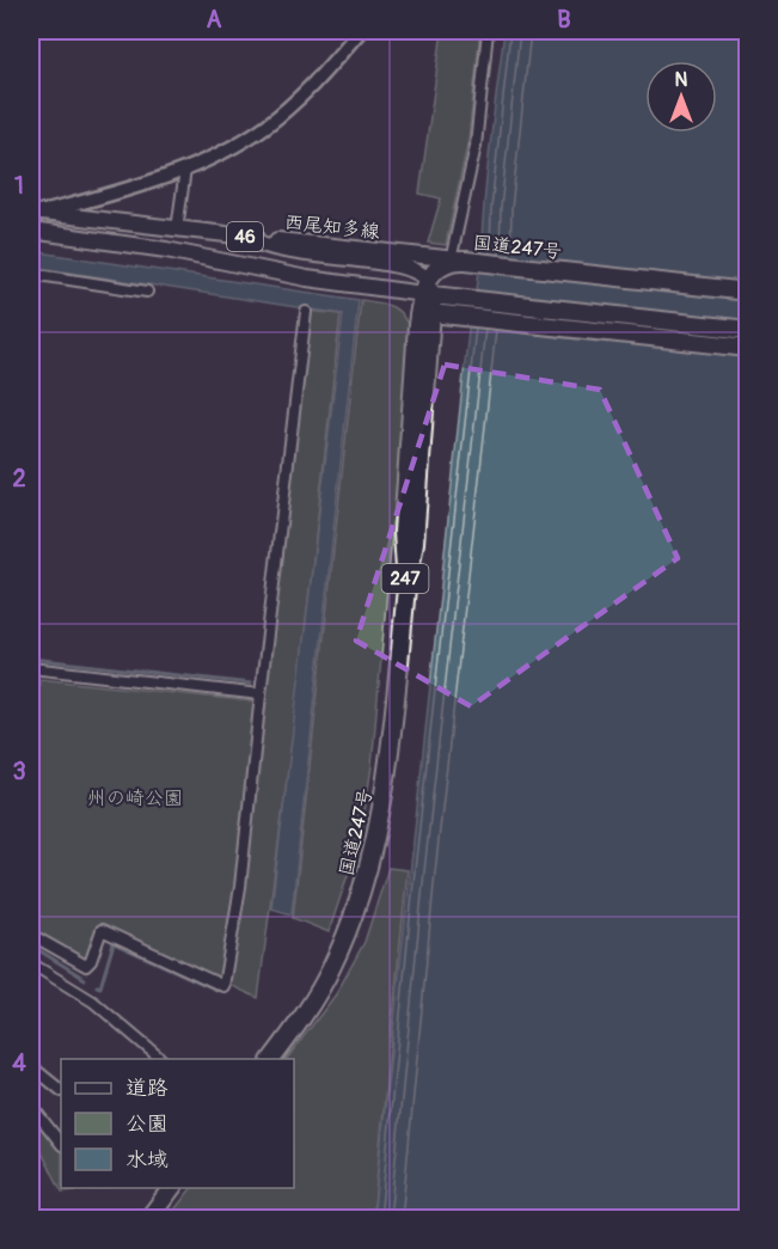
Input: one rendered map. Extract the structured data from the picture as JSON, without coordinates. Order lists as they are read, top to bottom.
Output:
{
  "streets": {
    "highway": ["国道247号", "247"],
    "main road": ["西尾知多線", "46"]
  },
  "crossings": [
    ["西尾知多線", "46"],
    ["西尾知多線", "国道247号"],
    ["46", "国道247号"]
  ],
  "parks": ["州の崎公園"],
  "legend": ["道路", "公園", "水域"],
  "north": "top",
  "grid": {
    "columns": ["A", "B"],
    "rows": [
      "1",
      "2",
      "3",
      "4"
    ]
  }
}
